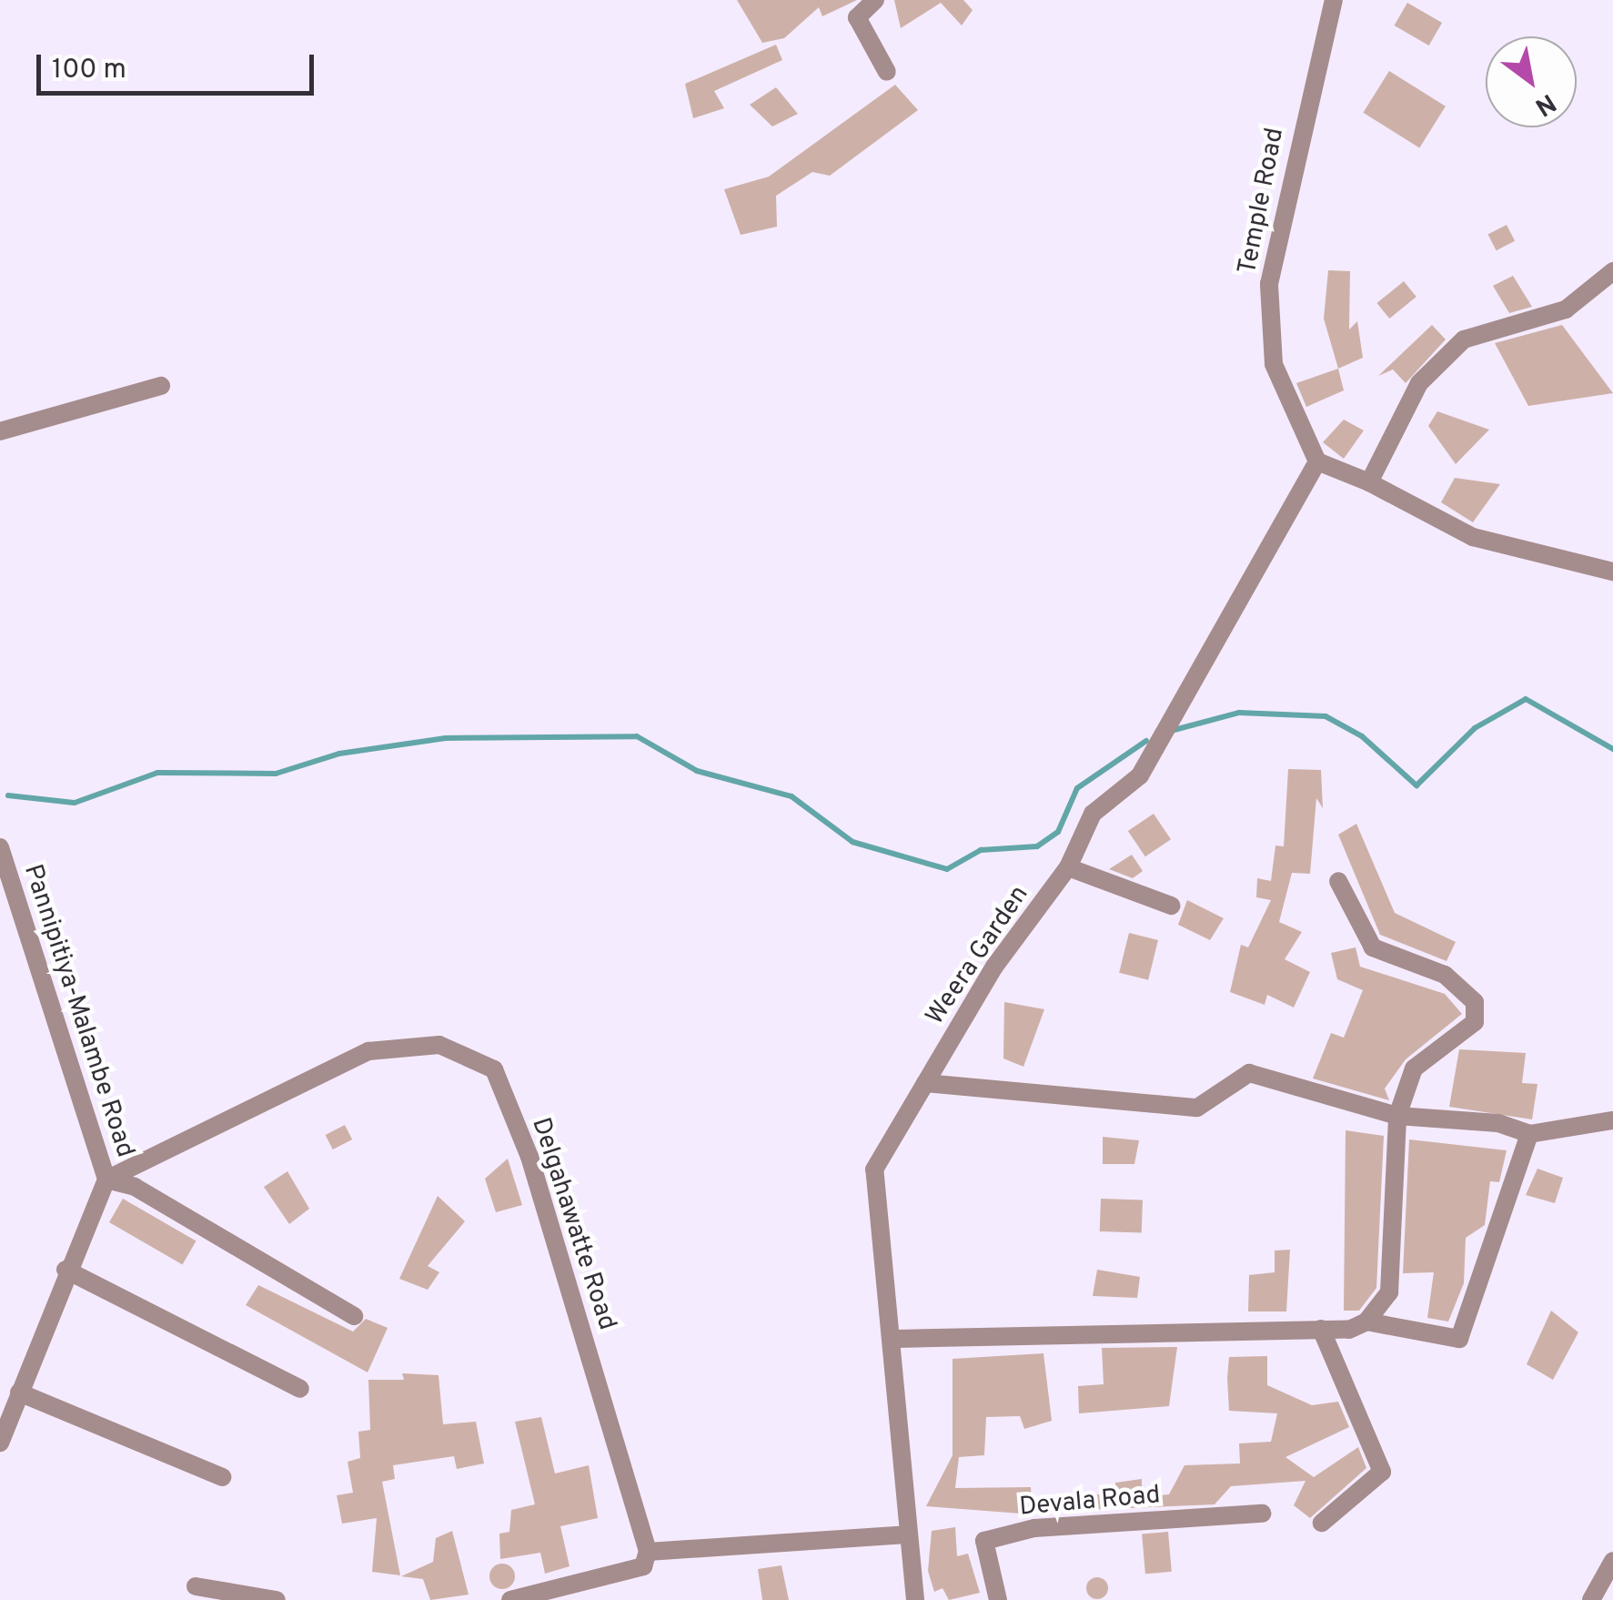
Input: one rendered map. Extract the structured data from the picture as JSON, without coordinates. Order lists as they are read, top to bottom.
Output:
{
  "streets": {
    "street": [
      "Temple Road",
      "Weera Garden",
      "Pannipitiya-Malambe Road",
      "Delgahawatte Road",
      "Devala Road"
    ]
  },
  "crossings": [
    ["Temple Road", "Weera Garden"],
    ["Pannipitiya-Malambe Road", "Delgahawatte Road"]
  ],
  "scale_bar": "100 m",
  "north": "bottom right"
}
